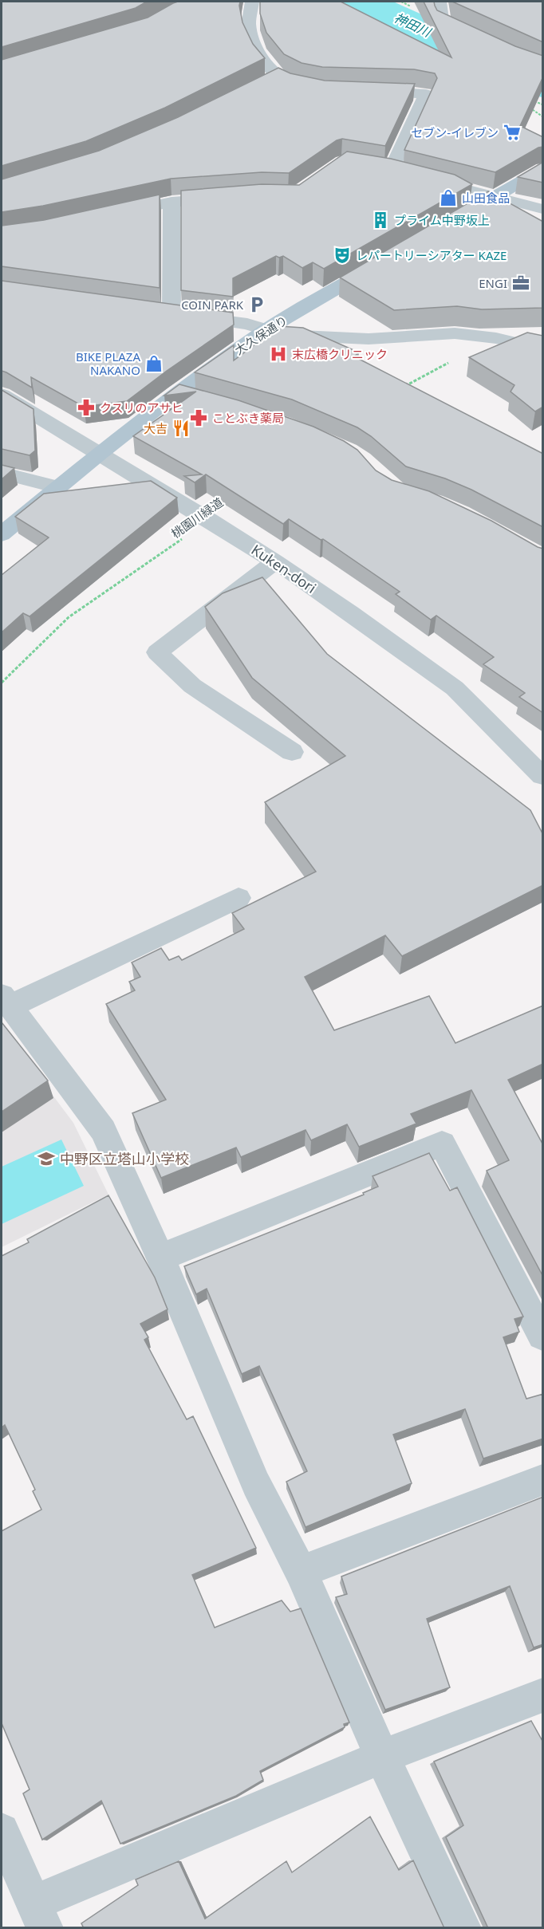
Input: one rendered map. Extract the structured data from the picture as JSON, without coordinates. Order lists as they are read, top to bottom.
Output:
{
  "streets": {
    "main road": ["大久保通り"],
    "street": ["Kuken-dori"],
    "path": ["桃園川緑道"]
  },
  "crossings": [
    ["大久保通り", "Kuken-dori"],
    ["桃園川緑道", "Kuken-dori"]
  ],
  "water": ["神田川"],
  "places": {
    "supermarket": ["セブン-イレブン"],
    "shop": ["山田食品", "BIKE PLAZA NAKANO"],
    "building": ["プライム中野坂上"],
    "theatre": ["レパートリーシアター KAZE"],
    "office": ["ENGI"],
    "parking": ["COIN PARK"],
    "hospital": ["末広橋クリニック"],
    "pharmacy": ["クスリのアサヒ", "ことぶき薬局"],
    "restaurant": ["大吉"],
    "school or university": ["中野区立塔山小学校"]
  }
}
